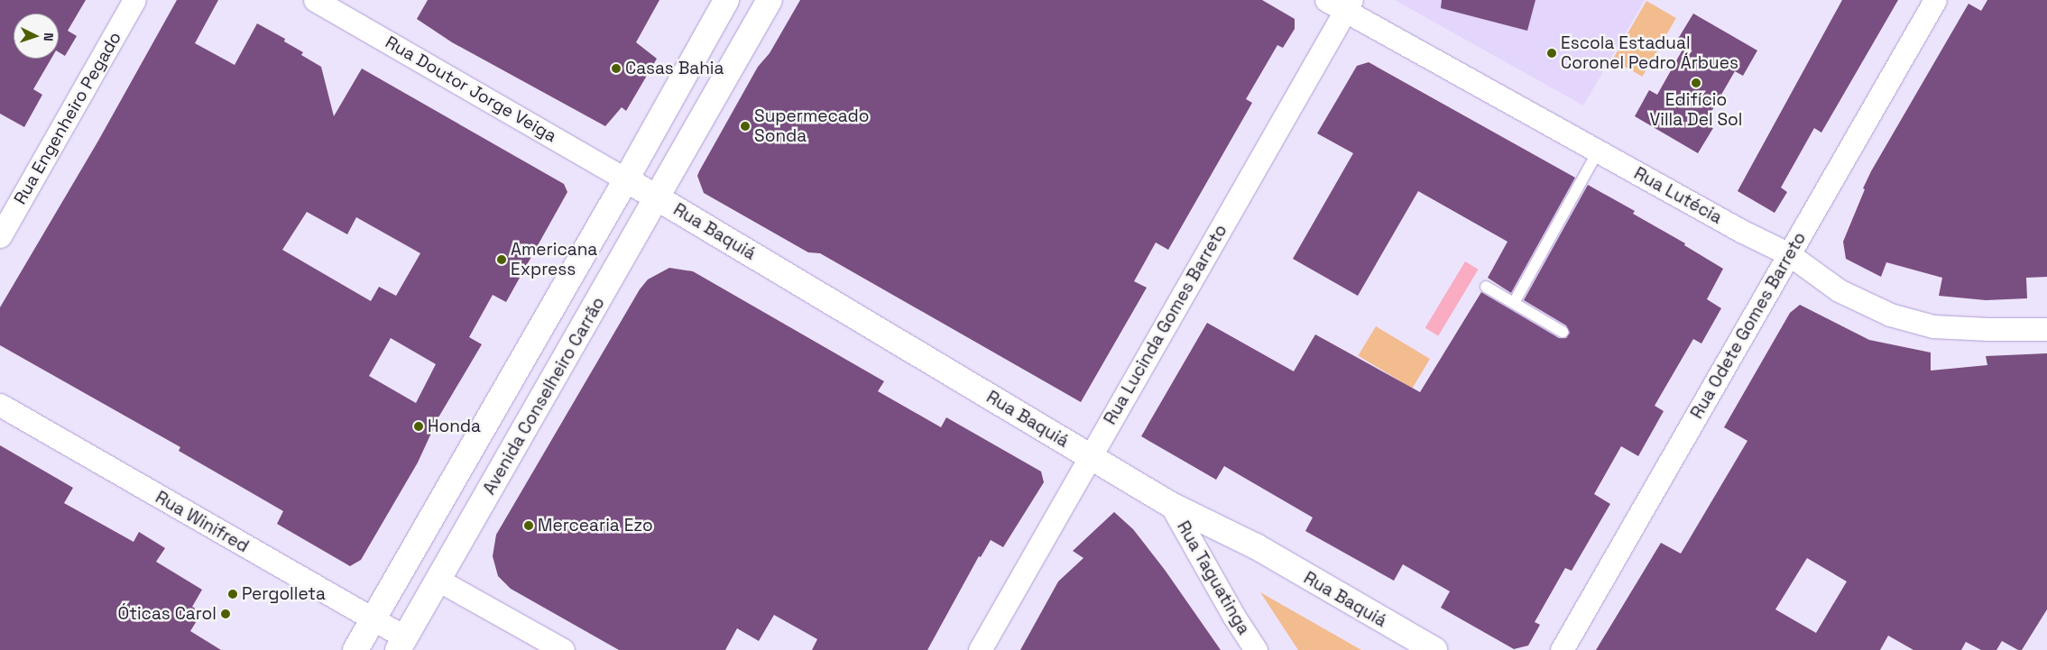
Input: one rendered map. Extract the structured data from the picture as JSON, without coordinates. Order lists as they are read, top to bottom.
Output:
{
  "streets": {
    "main road": ["Rua Baquiá", "Avenida Conselheiro Carrão"],
    "street": [
      "Rua Doutor Jorge Veiga",
      "Rua Engenheiro Pegado",
      "Rua Lutécia",
      "Rua Lucinda Gomes Barreto",
      "Rua Odete Gomes Barreto",
      "Rua Winifred",
      "Rua Taguatinga"
    ]
  },
  "crossings": [
    ["Rua Doutor Jorge Veiga", "Rua Baquiá"],
    ["Rua Lutécia", "Rua Lucinda Gomes Barreto"],
    ["Rua Lutécia", "Rua Odete Gomes Barreto"],
    ["Rua Baquiá", "Rua Lucinda Gomes Barreto"],
    ["Rua Baquiá", "Avenida Conselheiro Carrão"],
    ["Rua Baquiá", "Rua Taguatinga"],
    ["Avenida Conselheiro Carrão", "Rua Winifred"]
  ],
  "places": [
    "Escola Estadual Coronel Pedro Árbues",
    "Casas Bahia",
    "Edifício Villa Del Sol",
    "Supermecado Sonda",
    "Americana Express",
    "Honda",
    "Mercearia Ezo",
    "Pergolleta",
    "Óticas Carol"
  ],
  "north": "right"
}
